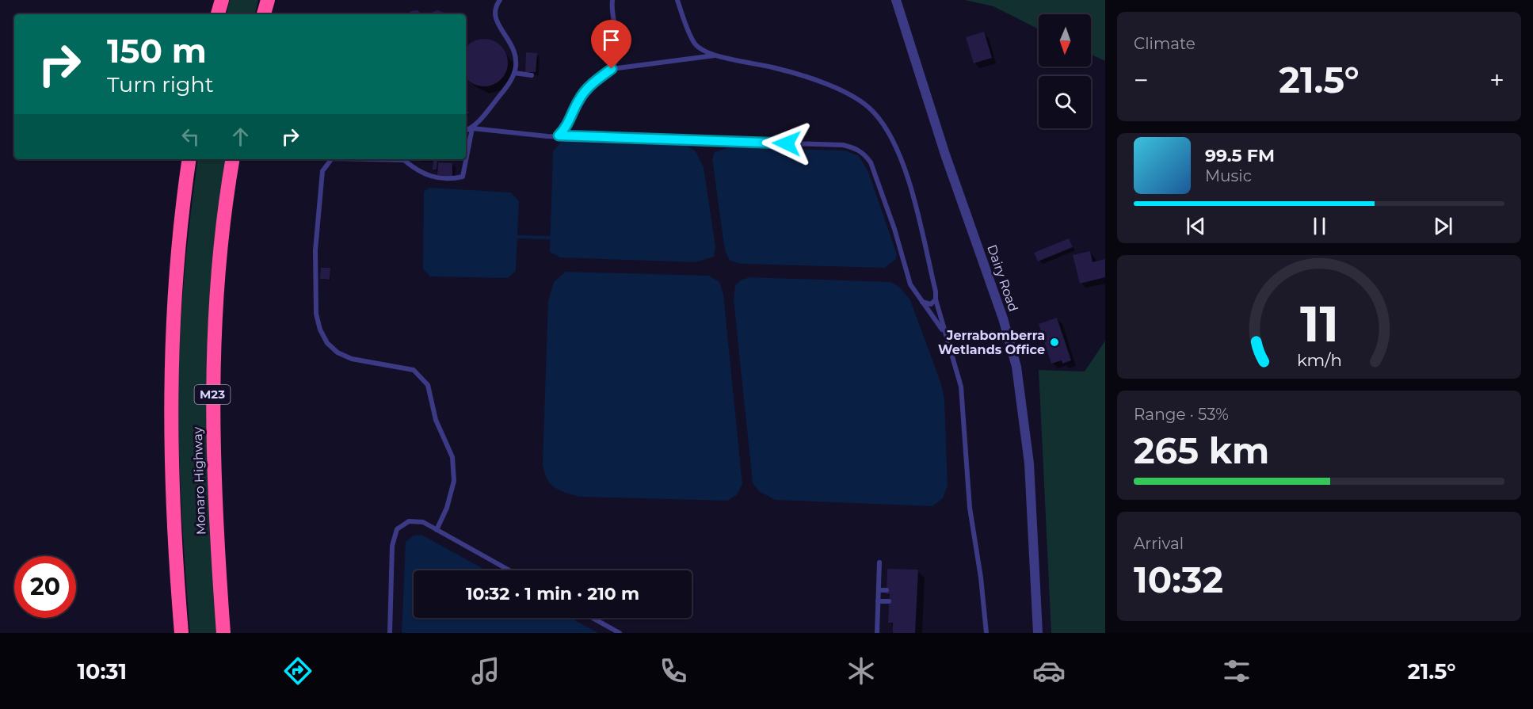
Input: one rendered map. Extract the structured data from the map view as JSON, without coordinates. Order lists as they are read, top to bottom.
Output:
{
  "streets": {
    "highway": ["M23", "Monaro Highway"],
    "street": ["Dairy Road"]
  },
  "places": ["Jerrabomberra Wetlands Office"],
  "north": "bottom",
  "page": {
    "tile": [
      "Climate",
      ["Range · 53%", "265 km"],
      ["Arrival", "10:32"]
    ],
    "turn": ["150 m", "Turn right"],
    "heat": ["−", "21.5°", "+"],
    "song": ["99.5 FM", "Music"],
    "limit": "20",
    "trip": "10:32 · 1 min · 210 m",
    "tabs": ["10:31", "21.5°"],
    "gauge": ["11", "km/h"]
  }
}
